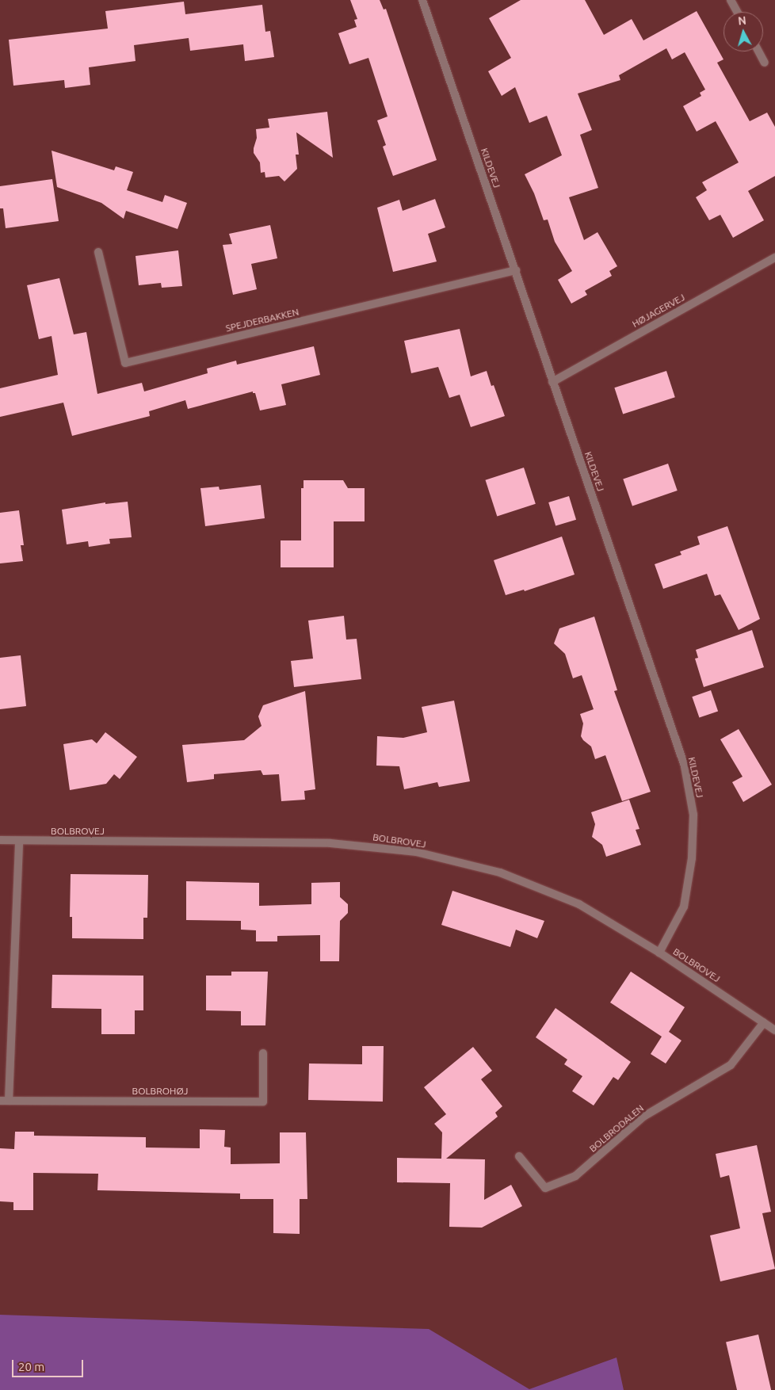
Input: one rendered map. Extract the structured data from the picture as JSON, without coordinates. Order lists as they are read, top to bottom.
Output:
{
  "streets": {
    "street": [
      "KILDEVEJ",
      "HØJAGERVEJ",
      "SPEJDERBAKKEN",
      "BOLBROVEJ",
      "BOLBROHØJ",
      "BOLBRODALEN"
    ]
  },
  "crossings": [
    ["KILDEVEJ", "HØJAGERVEJ"],
    ["KILDEVEJ", "SPEJDERBAKKEN"],
    ["KILDEVEJ", "BOLBROVEJ"],
    ["BOLBROVEJ", "BOLBRODALEN"]
  ],
  "scale_bar": "20 m",
  "north": "top"
}
